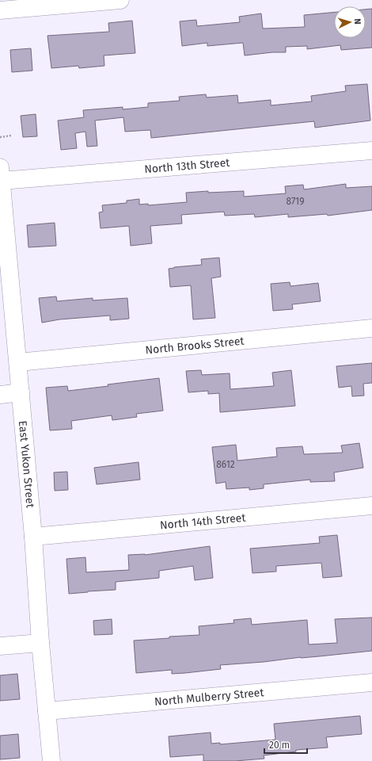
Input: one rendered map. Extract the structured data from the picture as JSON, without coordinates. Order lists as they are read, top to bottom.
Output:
{
  "streets": {
    "street": [
      "North 13th Street",
      "North Brooks Street",
      "East Yukon Street",
      "North 14th Street",
      "North Mulberry Street"
    ]
  },
  "crossings": [
    ["North 13th Street", "East Yukon Street"],
    ["North Brooks Street", "East Yukon Street"],
    ["East Yukon Street", "North 14th Street"],
    ["East Yukon Street", "North Mulberry Street"]
  ],
  "house_numbers": ["8719", "8612"],
  "scale_bar": "20 m",
  "north": "right"
}
